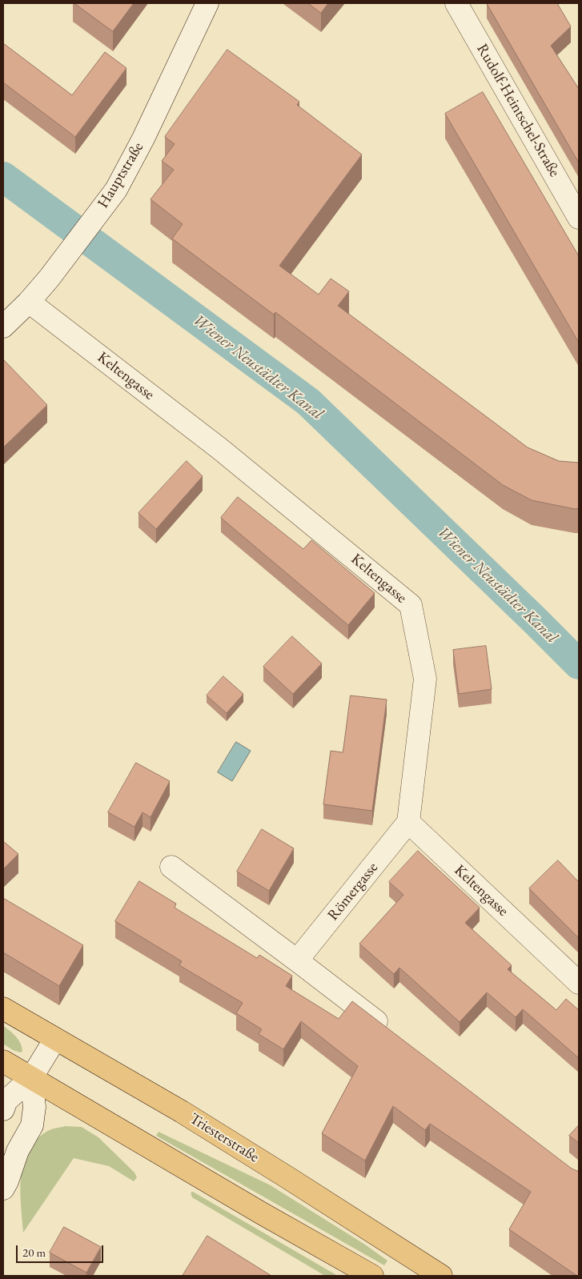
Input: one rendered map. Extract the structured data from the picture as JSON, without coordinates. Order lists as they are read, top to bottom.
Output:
{
  "streets": {
    "main road": ["Triesterstraße"],
    "street": [
      "Rudolf-Heintschel-Straße",
      "Hauptstraße",
      "Keltengasse",
      "Römergasse"
    ]
  },
  "crossings": [
    ["Hauptstraße", "Keltengasse"],
    ["Keltengasse", "Römergasse"]
  ],
  "water": ["Wiener Neustädter Kanal"],
  "scale_bar": "20 m"
}
